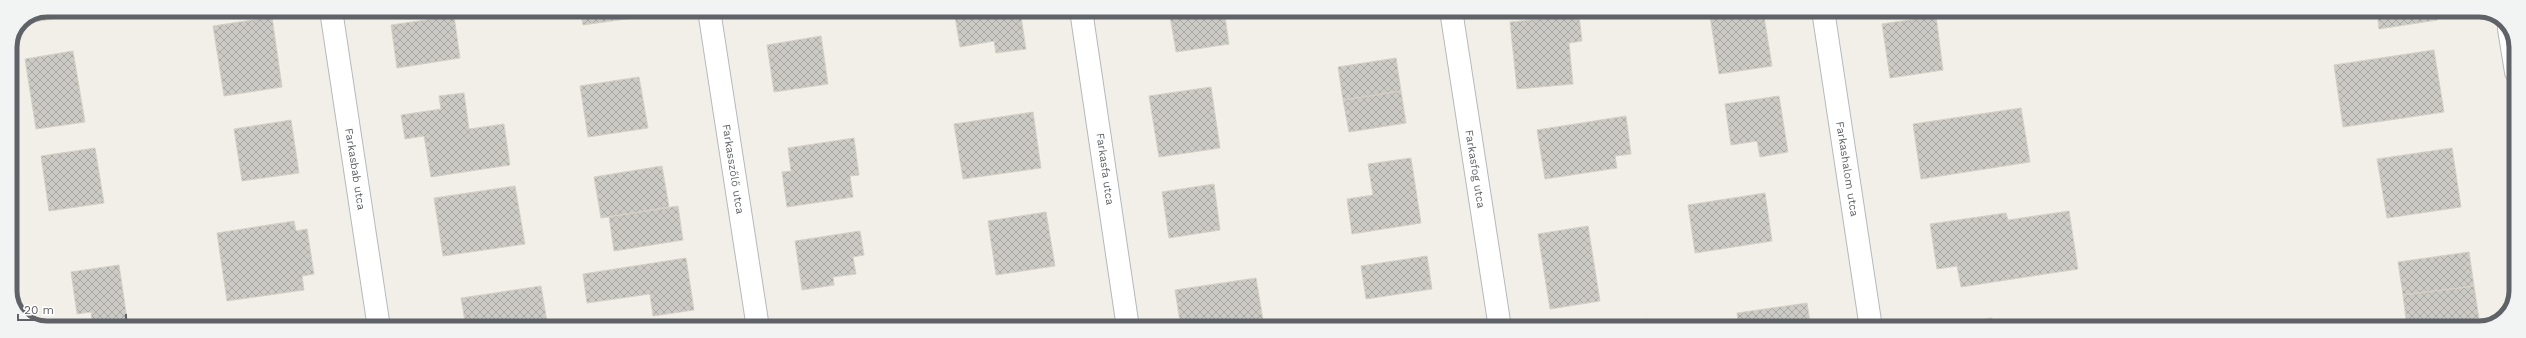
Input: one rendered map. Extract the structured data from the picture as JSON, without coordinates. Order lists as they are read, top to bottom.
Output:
{
  "streets": {
    "street": [
      "Farkasbab utca",
      "Farkasszőlő utca",
      "Farkasfa utca",
      "Farkasfog utca",
      "Farkashalom utca"
    ]
  },
  "scale_bar": "20 m"
}
